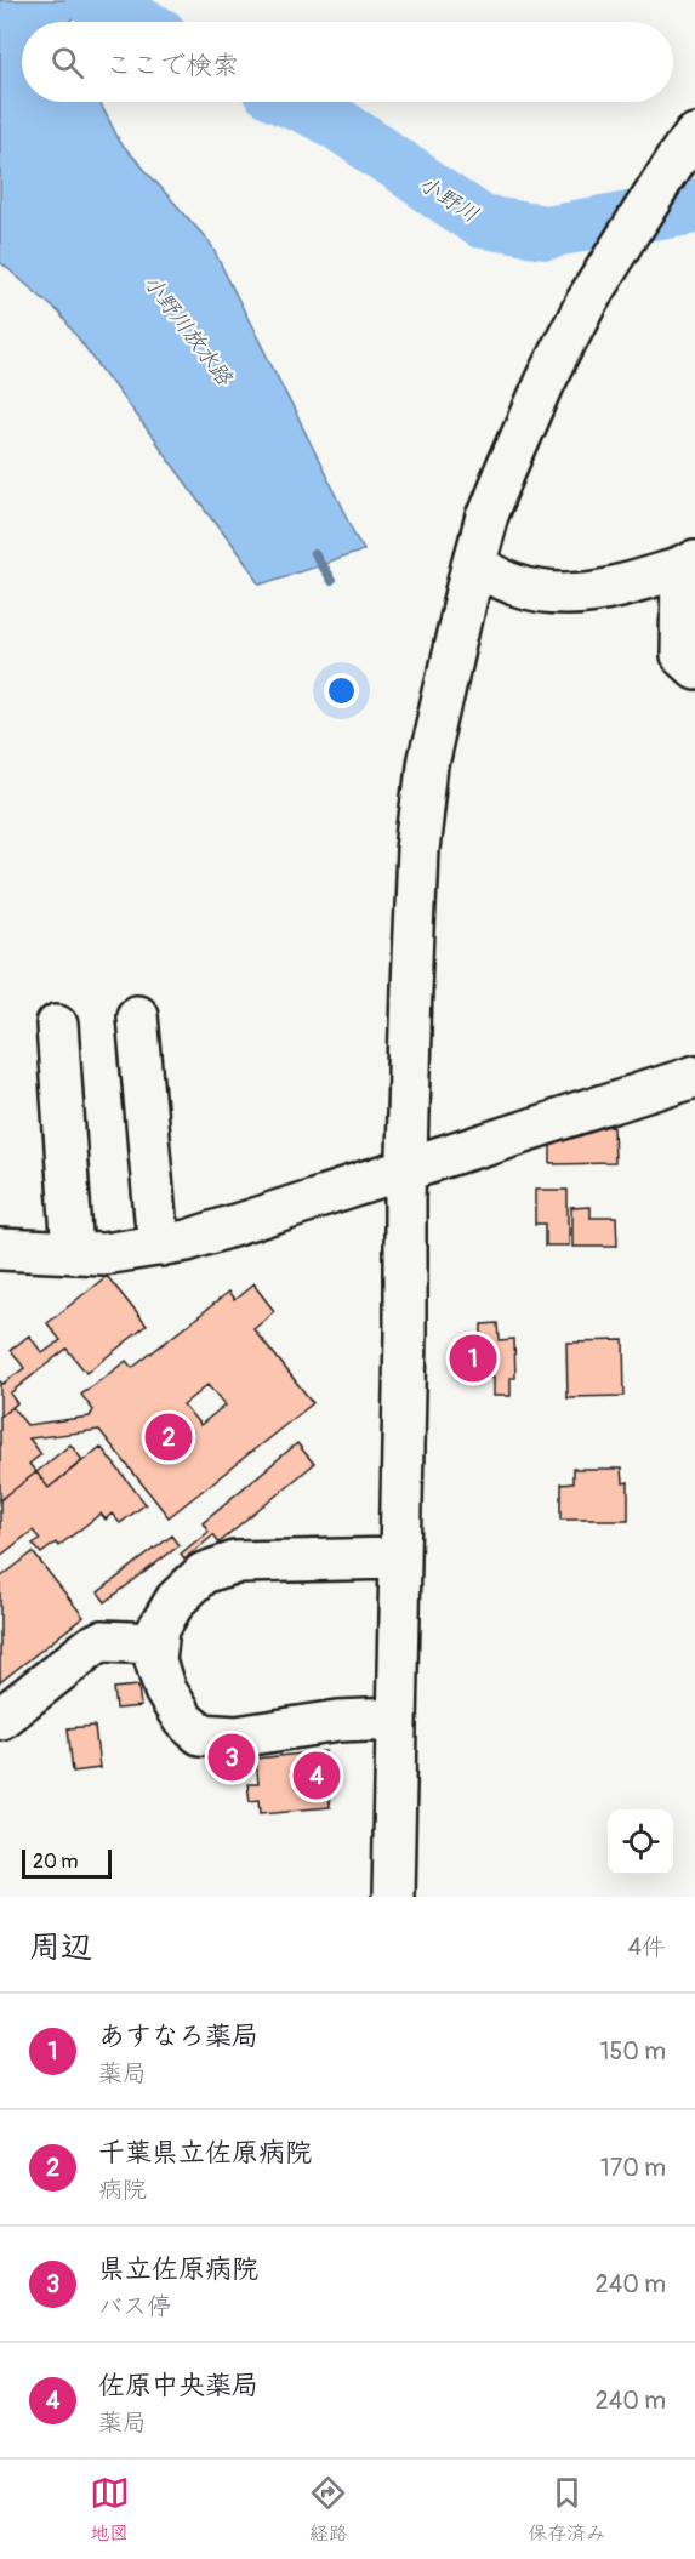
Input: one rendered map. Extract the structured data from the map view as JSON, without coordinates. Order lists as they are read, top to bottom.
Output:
{
  "water": ["小野川", "小野川放水路"],
  "scale_bar": "20 m",
  "page": {
    "search": "ここで検索",
    "pins": [
      "1",
      "2",
      "3",
      "4"
    ],
    "scale": "20 m",
    "heading": ["周辺", "4件"],
    "list": [
      {
        "mark": "1",
        "name": "あすなろ薬局",
        "note": "薬局",
        "value": "150 m"
      },
      {
        "mark": "2",
        "name": "千葉県立佐原病院",
        "note": "病院",
        "value": "170 m"
      },
      {
        "mark": "3",
        "name": "県立佐原病院",
        "note": "バス停",
        "value": "240 m"
      },
      {
        "mark": "4",
        "name": "佐原中央薬局",
        "note": "薬局",
        "value": "240 m"
      }
    ],
    "nav": ["地図", "経路", "保存済み"]
  }
}
